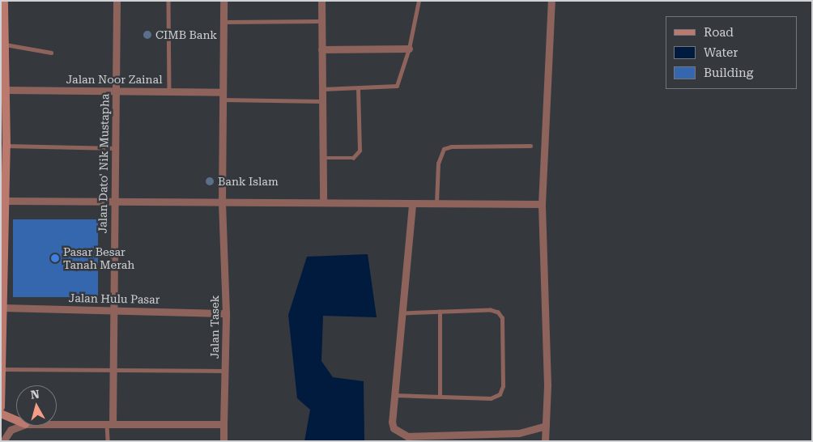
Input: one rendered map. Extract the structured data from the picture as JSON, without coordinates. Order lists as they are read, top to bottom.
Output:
{
  "streets": {
    "street": [
      "Jalan Noor Zainal",
      "Jalan Dato' Nik Mustapha",
      "Jalan Hulu Pasar",
      "Jalan Tasek"
    ]
  },
  "crossings": [
    ["Jalan Noor Zainal", "Jalan Dato' Nik Mustapha"],
    ["Jalan Noor Zainal", "Jalan Tasek"],
    ["Jalan Dato' Nik Mustapha", "Jalan Hulu Pasar"],
    ["Jalan Hulu Pasar", "Jalan Tasek"]
  ],
  "places": ["CIMB Bank", "Bank Islam", "Pasar Besar Tanah Merah"],
  "legend": ["Road", "Water", "Building"],
  "north": "top"
}
